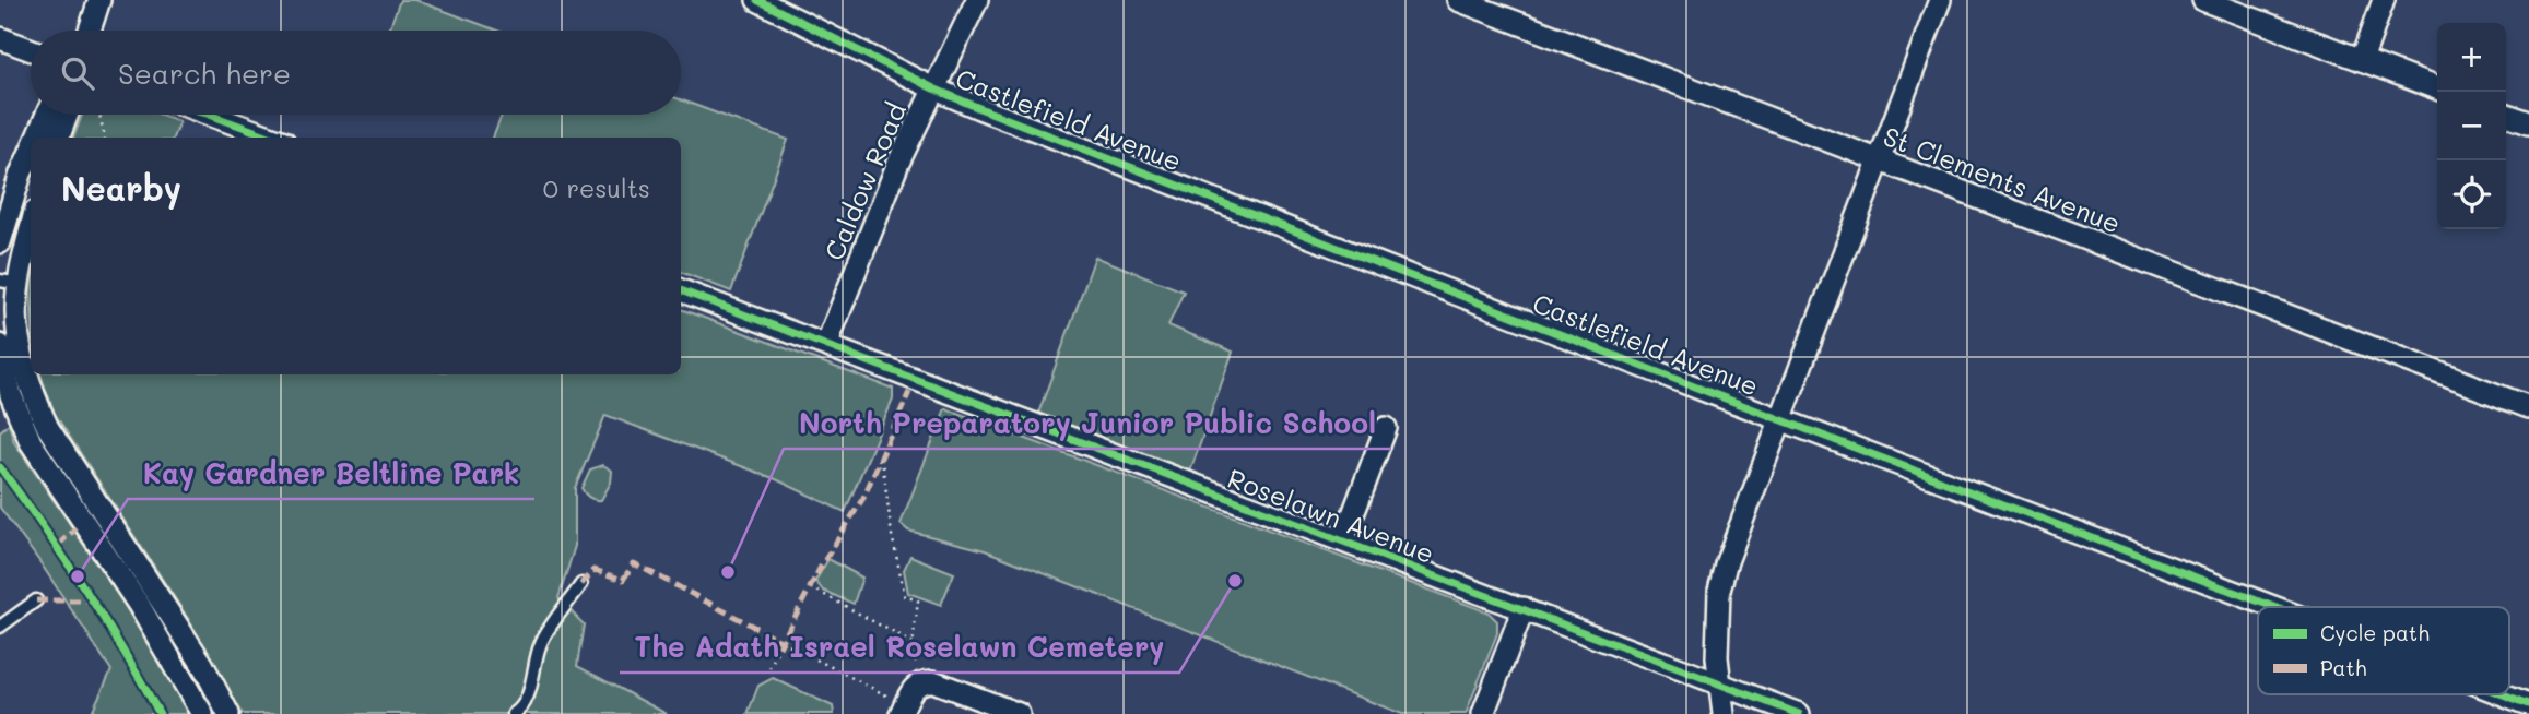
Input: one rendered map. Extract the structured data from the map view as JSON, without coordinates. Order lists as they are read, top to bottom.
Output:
{
  "streets": {
    "street": [
      "Castlefield Avenue",
      "St Clements Avenue",
      "Caldow Road",
      "Roselawn Avenue"
    ]
  },
  "crossings": [
    ["Castlefield Avenue", "Caldow Road"],
    ["Caldow Road", "Roselawn Avenue"]
  ],
  "places": ["North Preparatory Junior Public School", "Kay Gardner Beltline Park", "The Adath Israel Roselawn Cemetery"],
  "legend": ["Cycle path", "Path"],
  "page": {
    "map_buttons": ["+", "−"],
    "search": "Search here",
    "heading": ["Nearby", "0 results"]
  }
}
